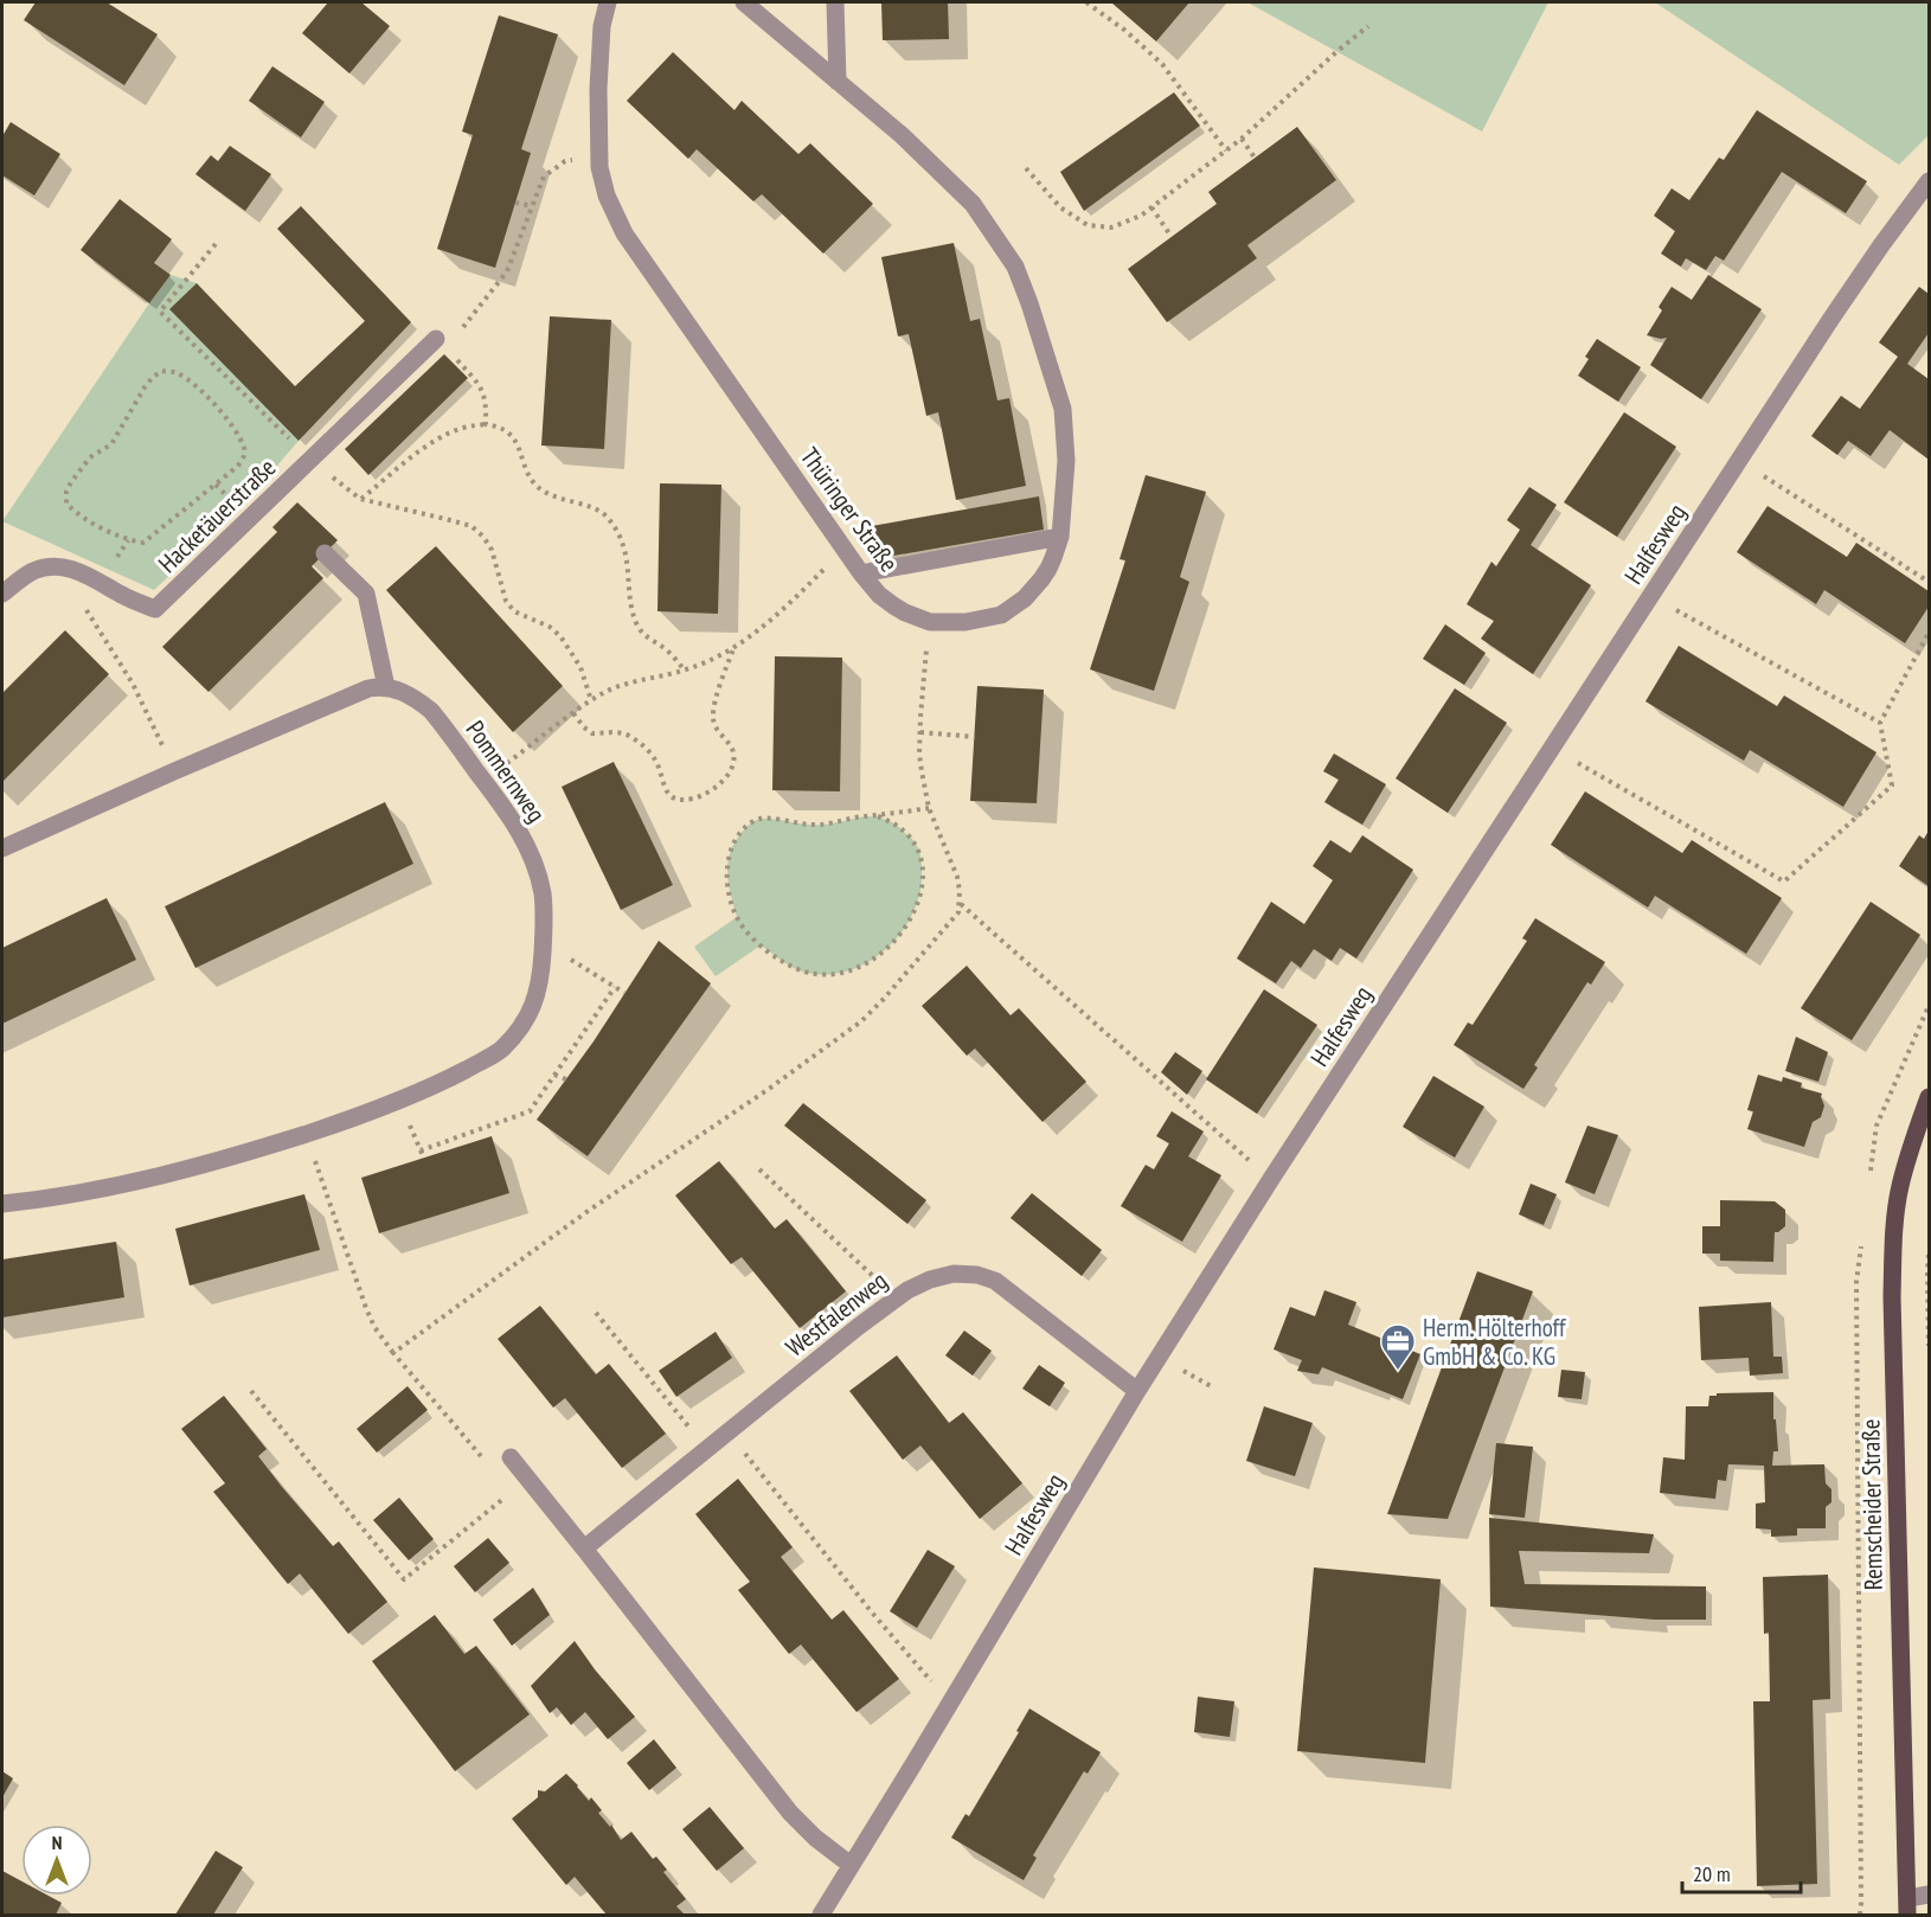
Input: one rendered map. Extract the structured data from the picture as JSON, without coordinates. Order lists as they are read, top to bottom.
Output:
{
  "streets": {
    "main road": ["Remscheider Straße"],
    "street": [
      "Thüringer Straße",
      "Hacketäuerstraße",
      "Halfesweg",
      "Pommernweg",
      "Westfalenweg"
    ]
  },
  "crossings": [
    ["Halfesweg", "Westfalenweg"]
  ],
  "places": {
    "office": ["Herm. Hölterhoff GmbH & Co. KG"]
  },
  "scale_bar": "20 m",
  "north": "top"
}
